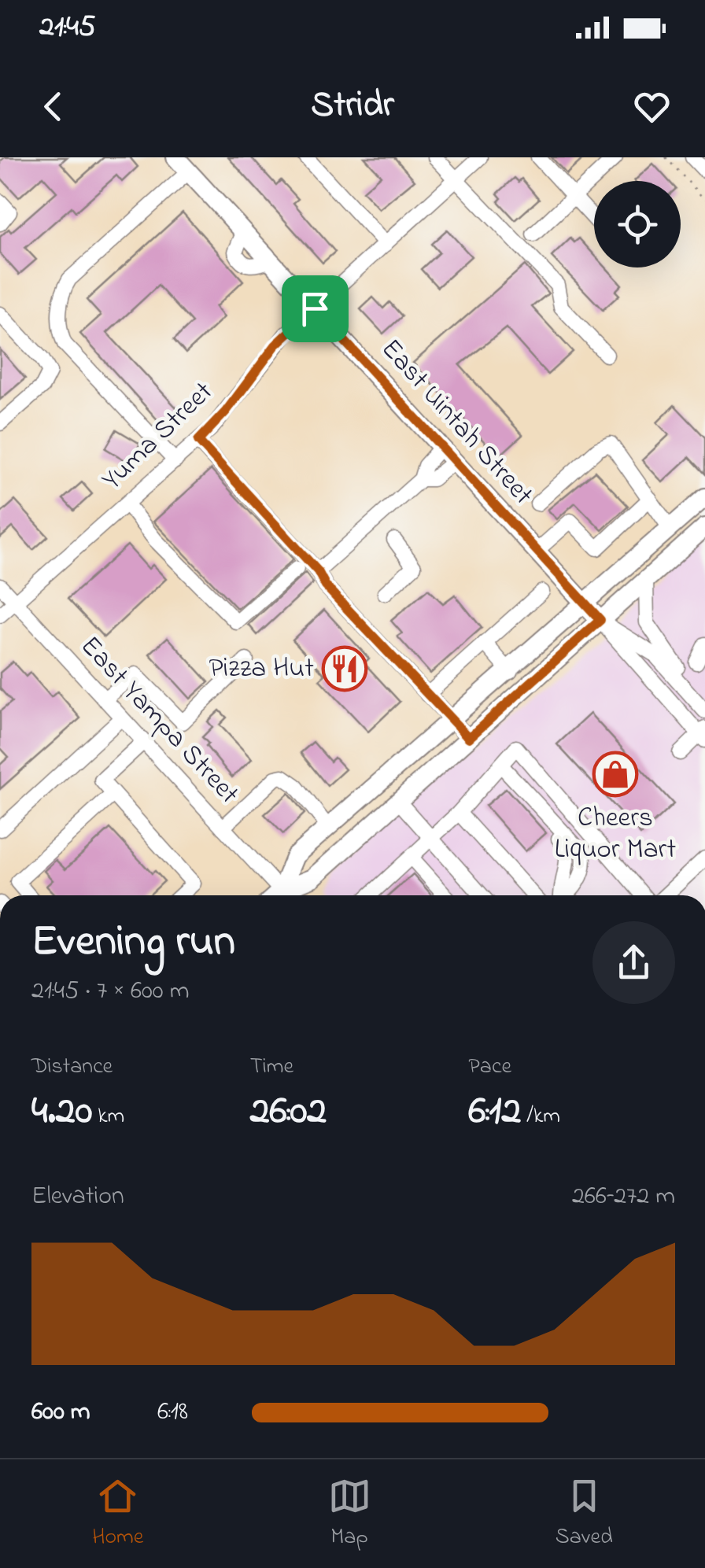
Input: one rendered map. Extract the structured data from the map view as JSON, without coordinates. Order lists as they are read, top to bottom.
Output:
{
  "streets": {
    "main road": ["East Uintah Street"],
    "street": ["Yuma Street", "East Yampa Street"]
  },
  "crossings": [
    ["East Uintah Street", "Yuma Street"],
    ["Yuma Street", "East Yampa Street"]
  ],
  "places": {
    "restaurant": ["Pizza Hut"],
    "shop": ["Cheers Liquor Mart"]
  },
  "page": {
    "status": "21:45",
    "header": "Stridr",
    "heading": ["Evening run", "21:45 · 7 × 600 m"],
    "stats": [
      ["Distance", "4.20 km"],
      ["Time", "26:02"],
      ["Pace", "6:12 /km"]
    ],
    "chart": ["Elevation", "266–272 m"],
    "list": [
      {
        "name": "600 m",
        "note": "6:18"
      }
    ],
    "tabs": ["Home", "Map", "Saved"]
  }
}
